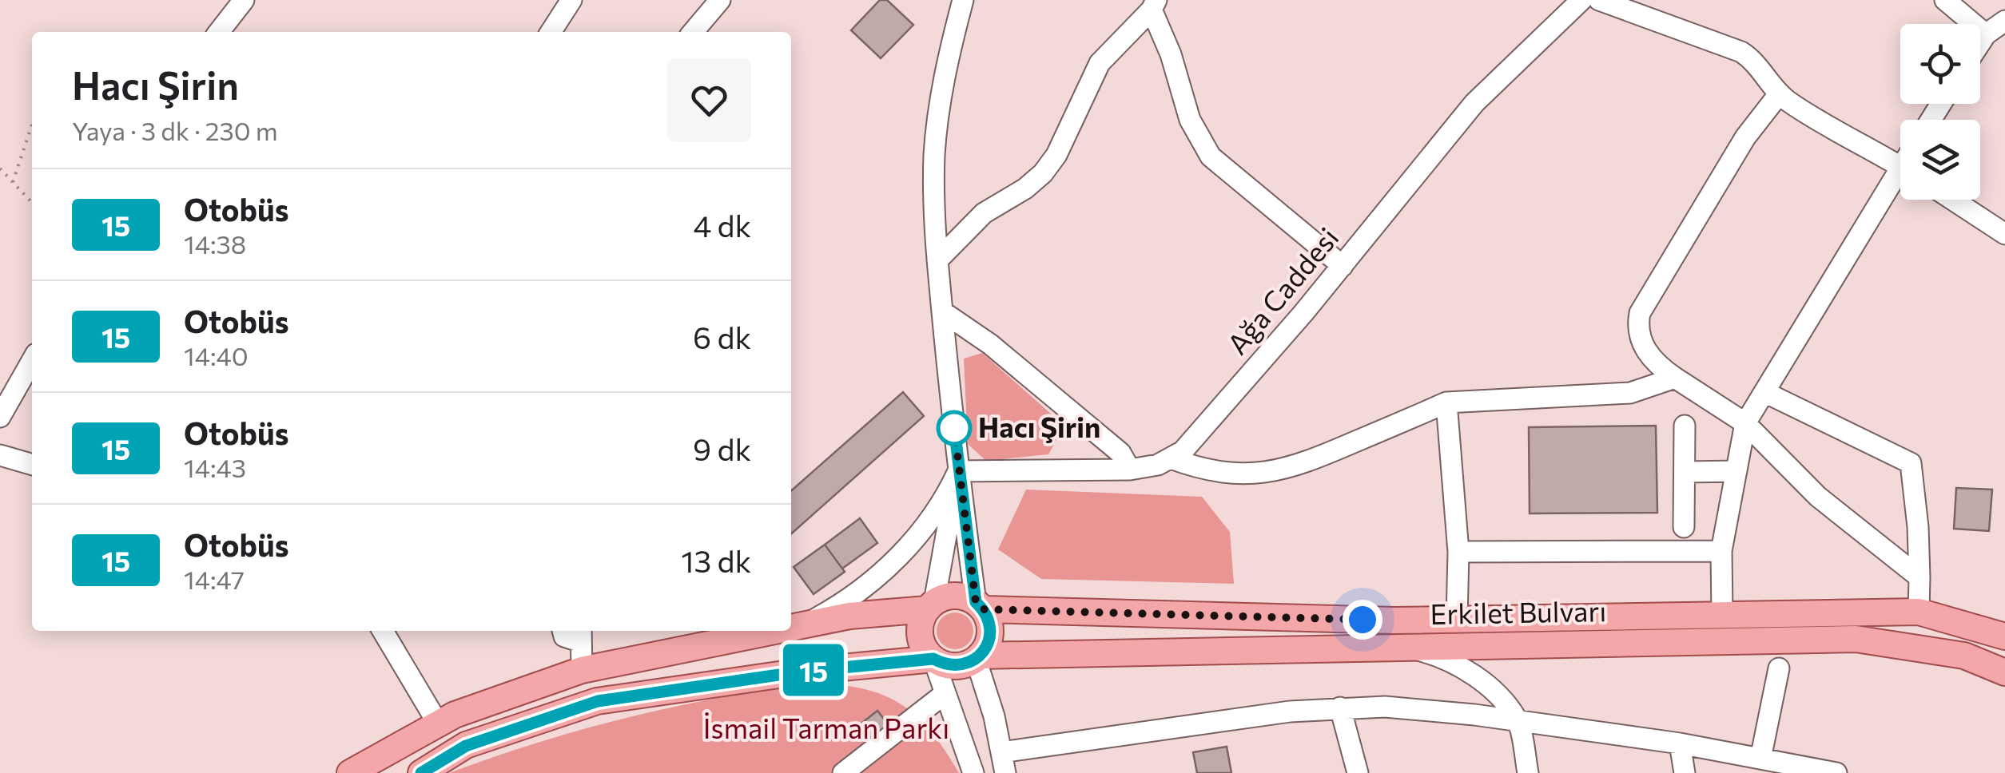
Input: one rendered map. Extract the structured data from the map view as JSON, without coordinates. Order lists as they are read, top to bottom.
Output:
{
  "streets": {
    "main road": ["Erkilet Bulvarı"],
    "street": ["Ağa Caddesi"]
  },
  "parks": ["İsmail Tarman Parkı"],
  "places": ["Hacı Şirin"],
  "lines": ["bus line 15"],
  "page": {
    "on_map": "15",
    "heading": ["Hacı Şirin", "Yaya · 3 dk · 230 m"],
    "list": [
      {
        "mark": "15",
        "name": "Otobüs",
        "note": "14:38",
        "value": "4 dk"
      },
      {
        "mark": "15",
        "name": "Otobüs",
        "note": "14:40",
        "value": "6 dk"
      },
      {
        "mark": "15",
        "name": "Otobüs",
        "note": "14:43",
        "value": "9 dk"
      },
      {
        "mark": "15",
        "name": "Otobüs",
        "note": "14:47",
        "value": "13 dk"
      }
    ]
  }
}
